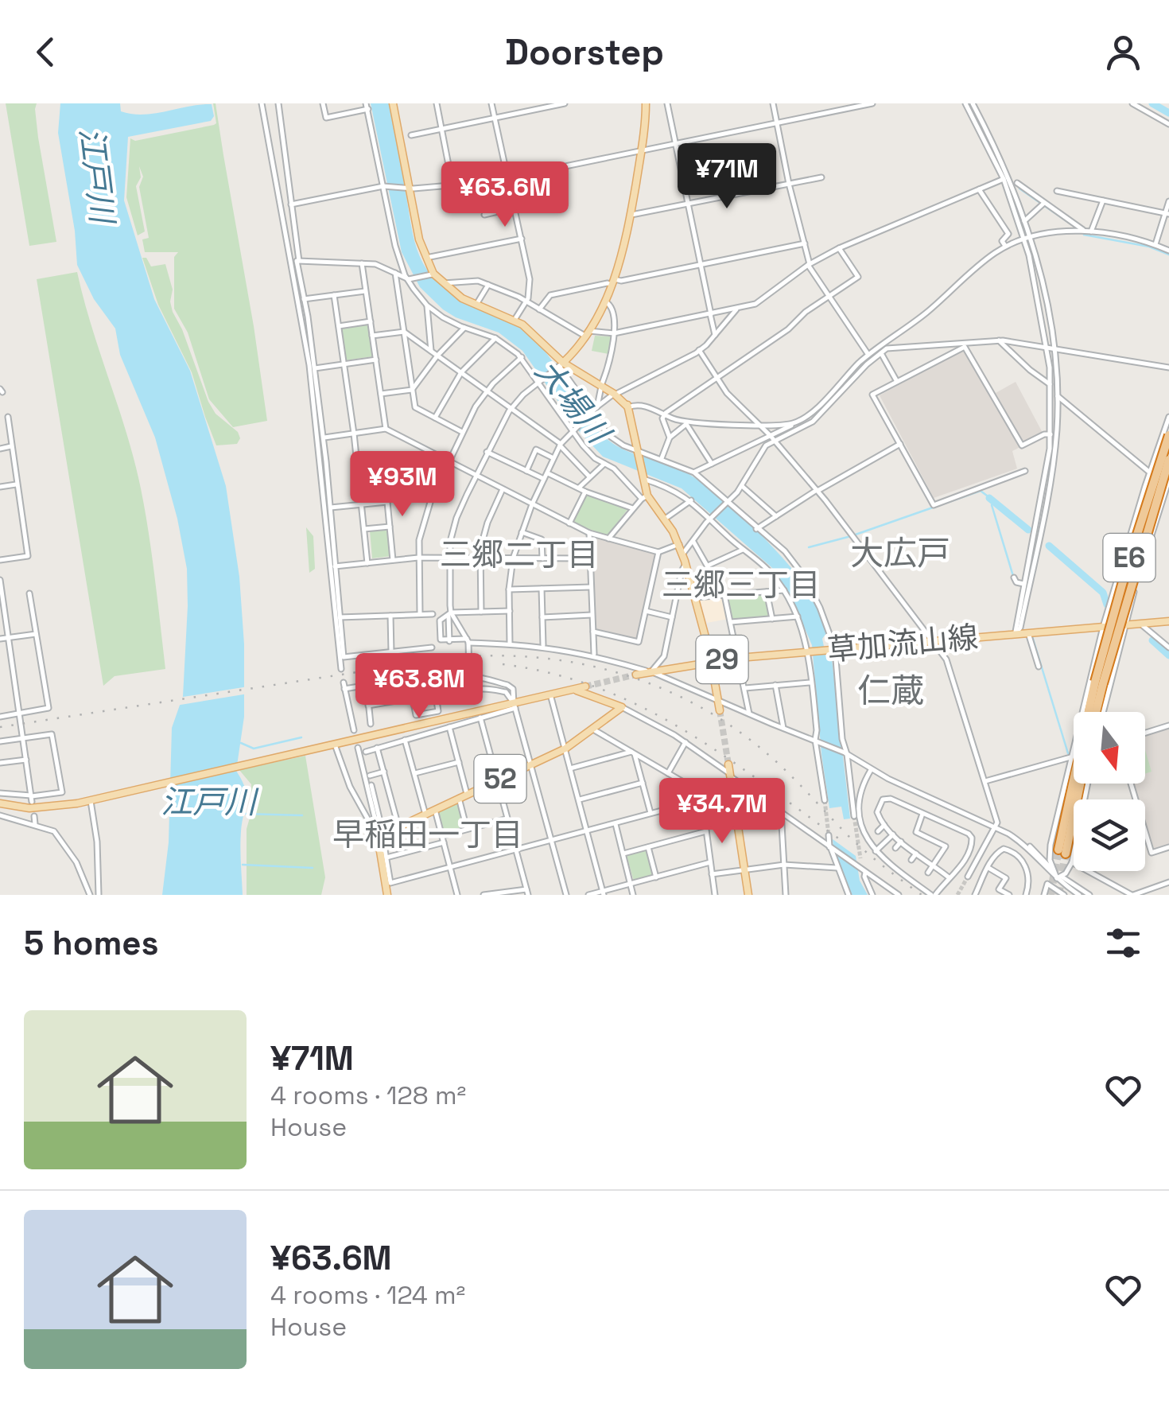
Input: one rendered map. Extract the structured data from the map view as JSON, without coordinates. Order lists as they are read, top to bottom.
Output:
{
  "streets": {
    "highway": ["E6"],
    "main road": ["草加流山線", "29", "52"]
  },
  "districts": [
    "大広戸",
    "三郷二丁目",
    "三郷三丁目",
    "仁蔵",
    "早稲田一丁目"
  ],
  "water": ["江戸川", "大場川"],
  "north": "bottom",
  "page": {
    "header": "Doorstep",
    "price": [
      "¥71M",
      "¥63.6M",
      "¥93M",
      "¥63.8M",
      "¥34.7M"
    ],
    "heading": "5 homes",
    "list": [
      {
        "name": "¥71M",
        "note": "4 rooms · 128 m² · House"
      },
      {
        "name": "¥63.6M",
        "note": "4 rooms · 124 m² · House"
      }
    ]
  }
}
